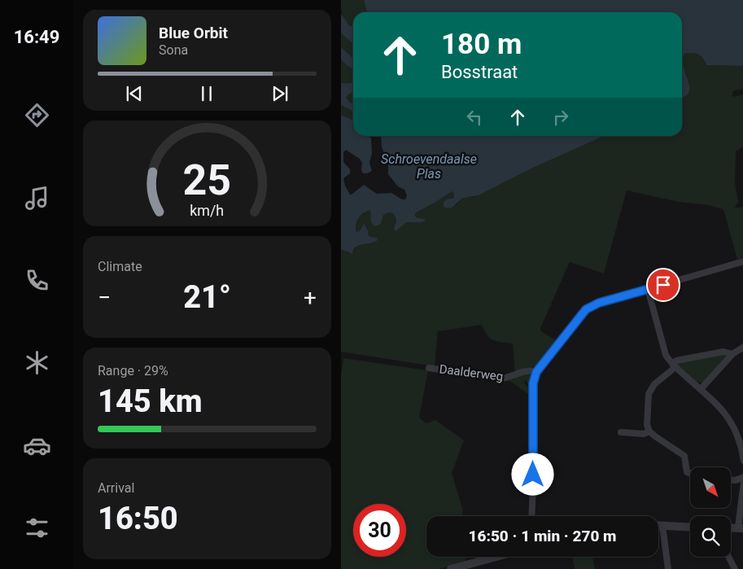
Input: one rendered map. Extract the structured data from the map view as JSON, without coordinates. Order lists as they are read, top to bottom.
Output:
{
  "streets": {
    "street": ["Daalderweg"]
  },
  "water": ["Schroevendaalse Plas"],
  "north": "bottom right",
  "page": {
    "tabs": "16:49",
    "turn": ["180 m", "Bosstraat"],
    "song": ["Blue Orbit", "Sona"],
    "tile": [
      "Climate",
      ["Range · 29%", "145 km"],
      ["Arrival", "16:50"]
    ],
    "heat": ["−", "21°", "+"],
    "limit": "30",
    "trip": "16:50 · 1 min · 270 m",
    "gauge": ["25", "km/h"]
  }
}
